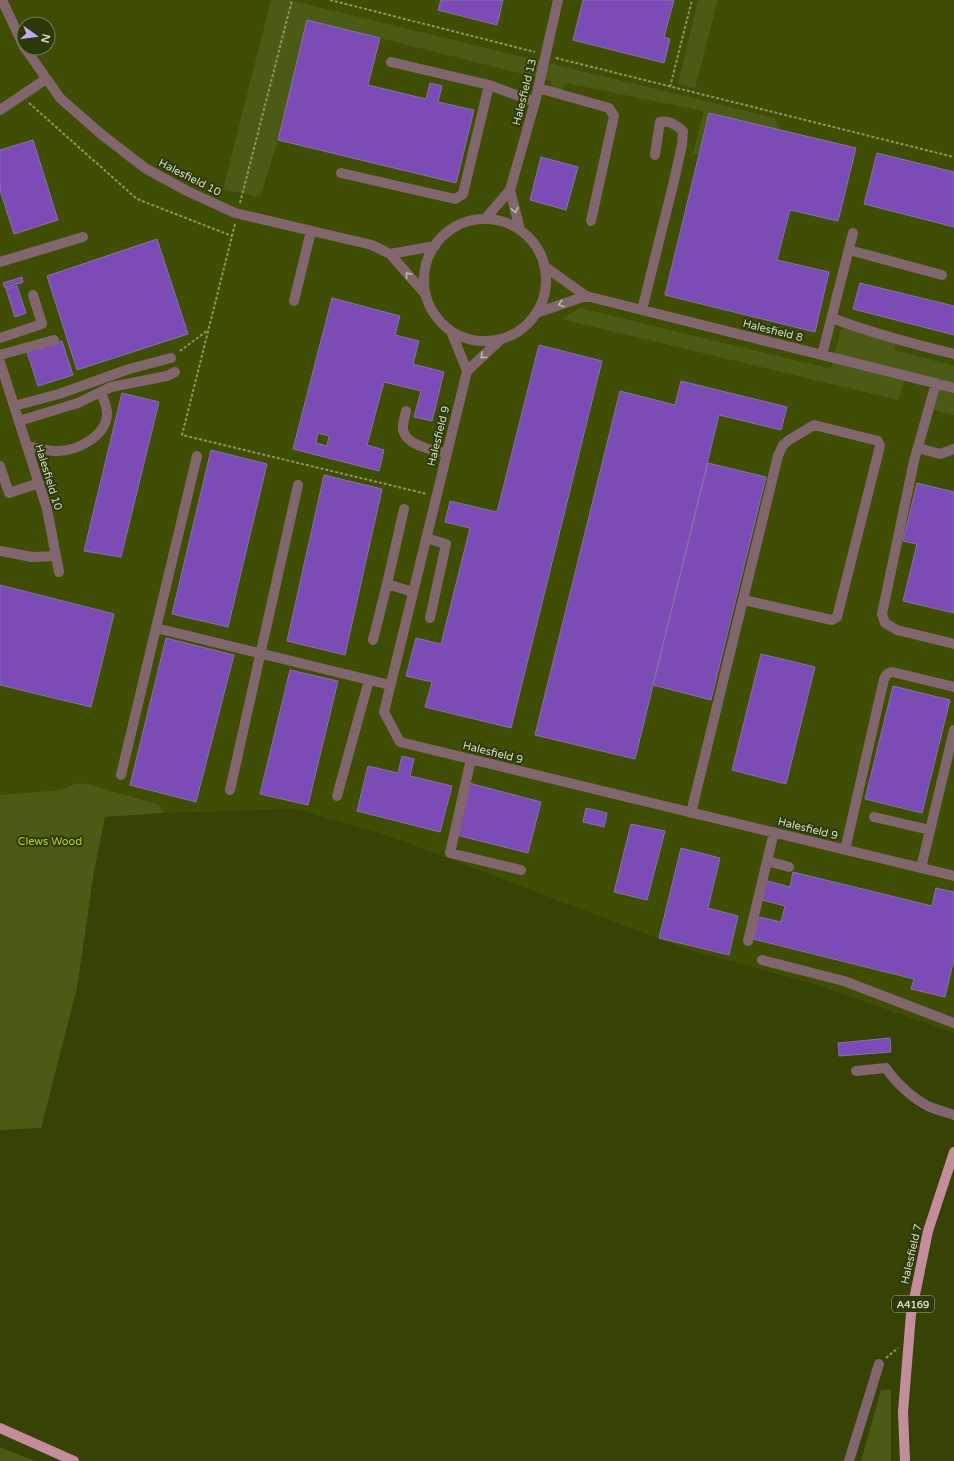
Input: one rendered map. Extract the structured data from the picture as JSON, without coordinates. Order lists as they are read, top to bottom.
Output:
{
  "streets": {
    "main road": ["Halesfield 7", "A4169"],
    "street": [
      "Halesfield 13",
      "Halesfield 10",
      "Halesfield 8",
      "Halesfield 9"
    ]
  },
  "crossings": [
    ["Halesfield 10", "Halesfield 8"]
  ],
  "parks": ["Clews Wood"],
  "north": "right"
}
